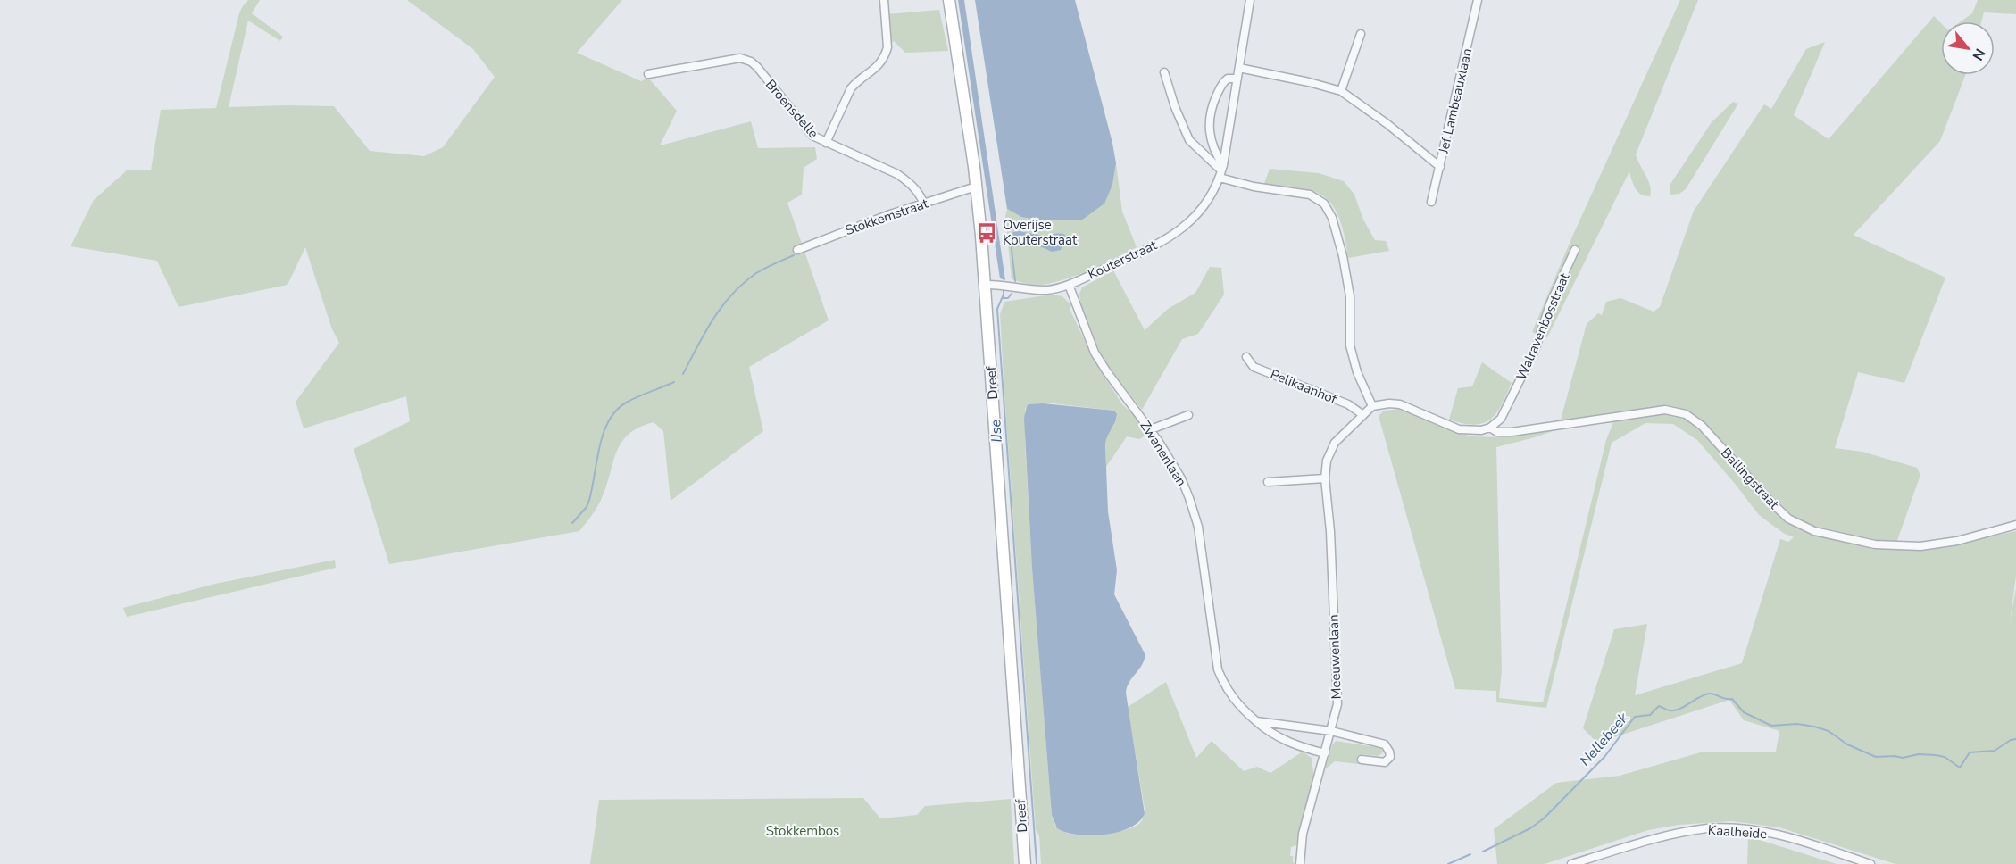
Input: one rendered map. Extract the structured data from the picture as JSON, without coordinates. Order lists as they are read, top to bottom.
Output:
{
  "streets": {
    "main road": ["Dreef"],
    "street": [
      "Jef Lambeauxlaan",
      "Broensdelle",
      "Stokkemstraat",
      "Kouterstraat",
      "Walravenbosstraat",
      "Pelikaanhof",
      "Zwanenlaan",
      "Ballingstraat",
      "Meeuwenlaan",
      "Kaalheide"
    ]
  },
  "crossings": [
    ["Broensdelle", "Stokkemstraat"],
    ["Stokkemstraat", "Dreef"],
    ["Kouterstraat", "Dreef"],
    ["Kouterstraat", "Zwanenlaan"],
    ["Walravenbosstraat", "Ballingstraat"],
    ["Pelikaanhof", "Meeuwenlaan"],
    ["Zwanenlaan", "Meeuwenlaan"],
    ["Ballingstraat", "Meeuwenlaan"]
  ],
  "water": ["IJse", "Nellebeek"],
  "parks": ["Stokkembos"],
  "places": {
    "bus stop": ["Overijse Kouterstraat"]
  },
  "north": "bottom right"
}
